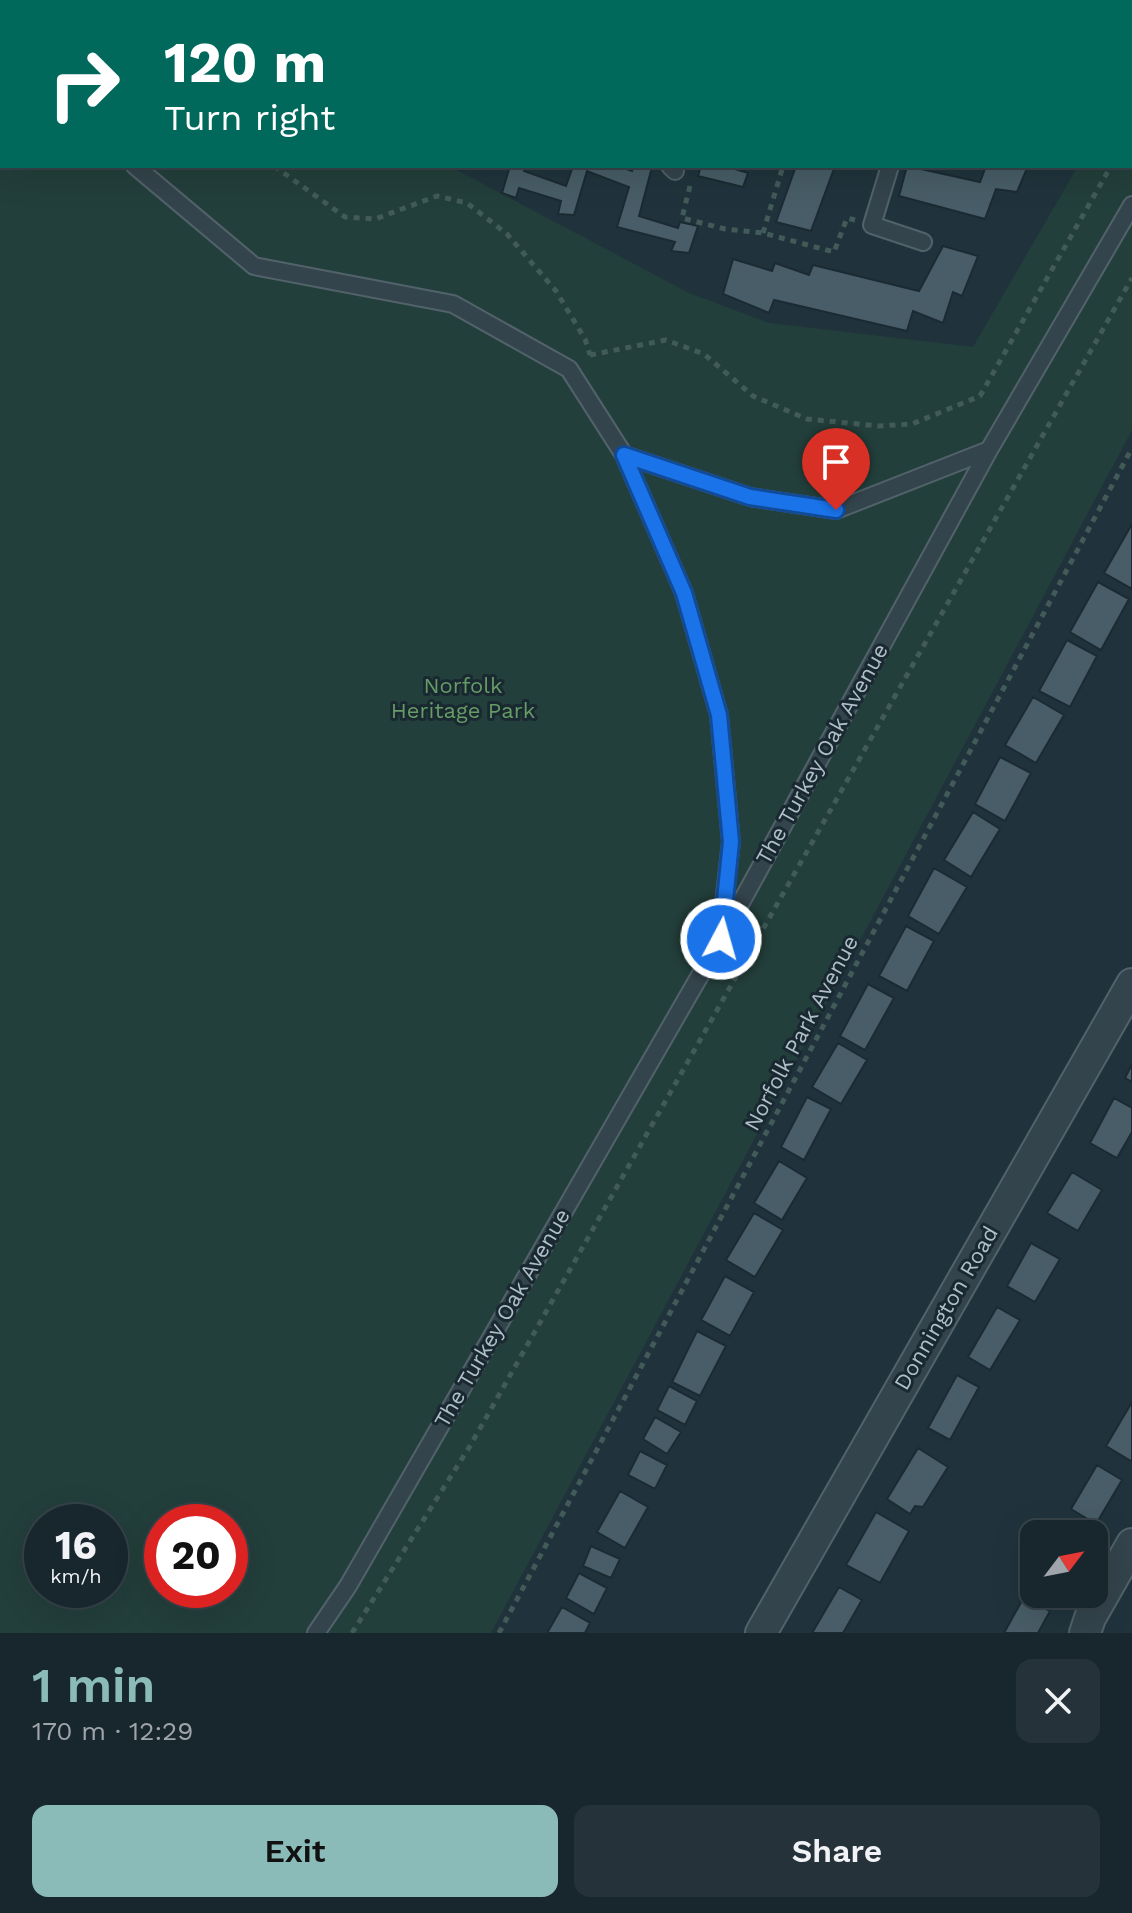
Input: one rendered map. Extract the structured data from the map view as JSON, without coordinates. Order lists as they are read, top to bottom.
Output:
{
  "streets": {
    "street": ["Donnington Road"],
    "lane": ["The Turkey Oak Avenue"],
    "path": ["Norfolk Park Avenue"]
  },
  "parks": ["Norfolk Heritage Park"],
  "north": "top right",
  "page": {
    "turn": ["120 m", "Turn right"],
    "speed": "16 km/h",
    "limit": "20",
    "heading": ["1 min", "170 m · 12:29"],
    "buttons": ["Exit", "Share"]
  }
}
